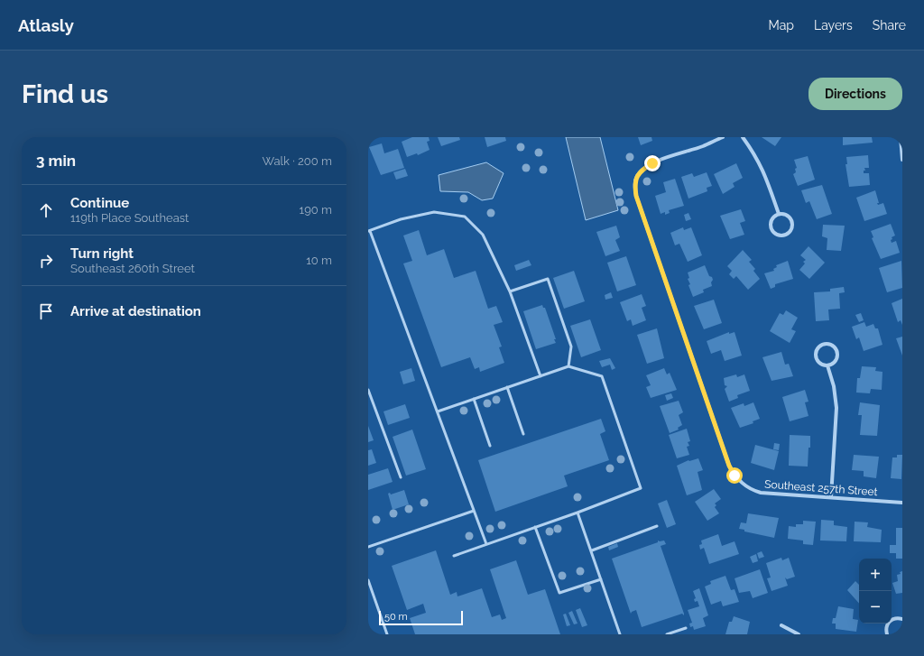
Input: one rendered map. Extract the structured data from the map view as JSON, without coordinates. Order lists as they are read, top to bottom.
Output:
{
  "streets": {
    "street": ["Southeast 257th Street"]
  },
  "scale_bar": "50 m",
  "page": {
    "header": "Atlasly",
    "nav": ["Map", "Layers", "Share"],
    "buttons": "Directions",
    "title": "Find us",
    "heading": ["3 min", "Walk · 200 m"],
    "list": [
      ["Continue", "119th Place Southeast", "190 m"],
      ["Turn right", "Southeast 260th Street", "10 m"],
      "Arrive at destination"
    ],
    "map_buttons": ["+", "−"],
    "scale": "50 m"
  }
}
